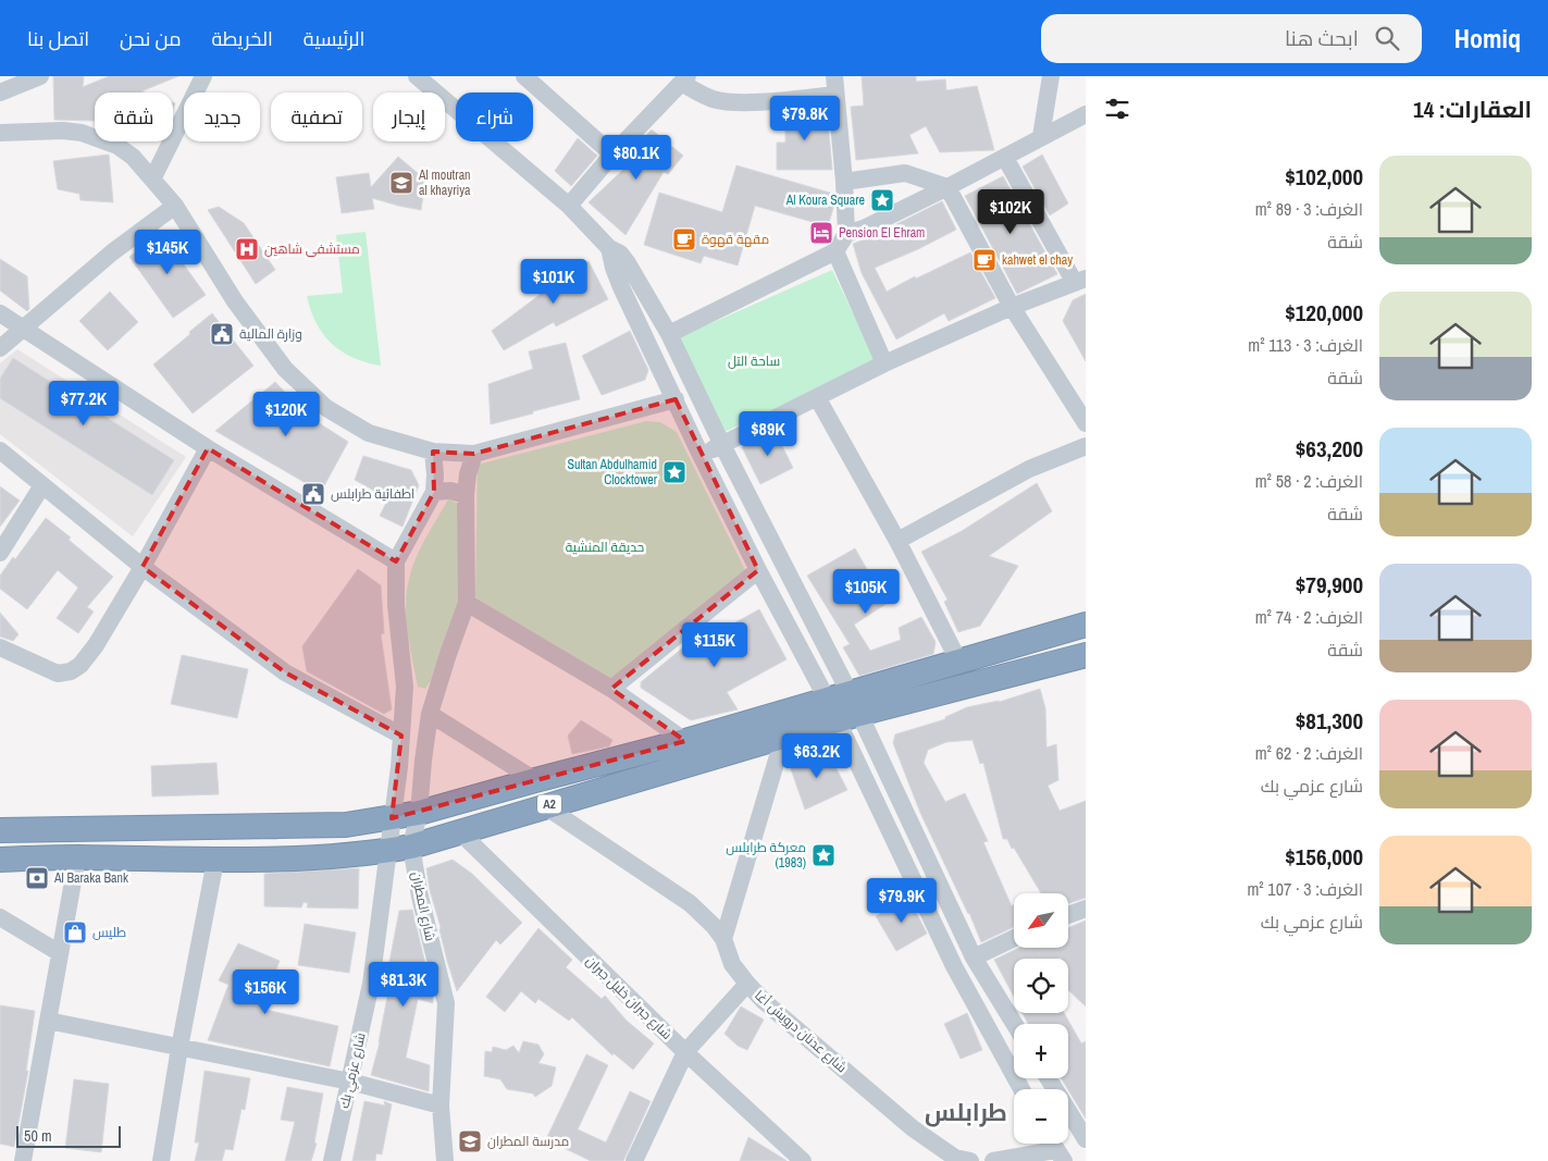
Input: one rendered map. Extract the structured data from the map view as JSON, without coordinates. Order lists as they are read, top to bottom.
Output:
{
  "streets": {
    "highway": ["A2"],
    "street": [
      "شارع المطران",
      "شارع جبران خليل جبران",
      "شارع عدنان درويش أغا",
      "شارع عزمي بك"
    ]
  },
  "crossings": [
    ["A2", "شارع المطران"],
    ["A2", "شارع جبران خليل جبران"],
    ["A2", "شارع عدنان درويش أغا"],
    ["A2", "شارع عزمي بك"],
    ["شارع المطران", "شارع عزمي بك"]
  ],
  "districts": ["طرابلس"],
  "parks": ["ساحة التل", "حديقة المنشية"],
  "places": {
    "school or university": ["Al moutran al khayriya", "مدرسة المطران"],
    "place": ["Al Koura Square", "Sultan Abdulhamid Clocktower", "معركة طرابلس (1983)"],
    "hotel": ["Pension El Ehram"],
    "cafe": ["مقهة قهوة", "kahwet el chay"],
    "hospital": ["مستشفى شاهين"],
    "public building": ["وزارة المالية", "اطفائية طرابلس"],
    "bank": ["Al Baraka Bank"],
    "shop": ["طليس"]
  },
  "scale_bar": "50 m",
  "north": "bottom left",
  "page": {
    "header": "Homiq",
    "search": "ابحث هنا",
    "nav": [
      "الرئيسية",
      "الخريطة",
      "من نحن",
      "اتصل بنا"
    ],
    "heading": "العقارات: 14",
    "chip": [
      "شراء",
      "إيجار",
      "تصفية",
      "جديد",
      "شقة"
    ],
    "price": [
      "$79.8K",
      "$80.1K",
      "$102K",
      "$145K",
      "$101K",
      "$77.2K",
      "$120K",
      "$89K",
      "$105K",
      "$115K",
      "$63.2K",
      "$79.9K",
      "$81.3K",
      "$156K"
    ],
    "list": [
      {
        "name": "$102,000",
        "note": "الغرف: 3 · 89 m² · شقة"
      },
      {
        "name": "$120,000",
        "note": "الغرف: 3 · 113 m² · شقة"
      },
      {
        "name": "$63,200",
        "note": "الغرف: 2 · 58 m² · شقة"
      },
      {
        "name": "$79,900",
        "note": "الغرف: 2 · 74 m² · شقة"
      },
      {
        "name": "$81,300",
        "note": "الغرف: 2 · 62 m² · شارع عزمي بك"
      },
      {
        "name": "$156,000",
        "note": "الغرف: 3 · 107 m² · شارع عزمي بك"
      }
    ],
    "map_buttons": ["+", "−"],
    "scale": "50 m"
  }
}
